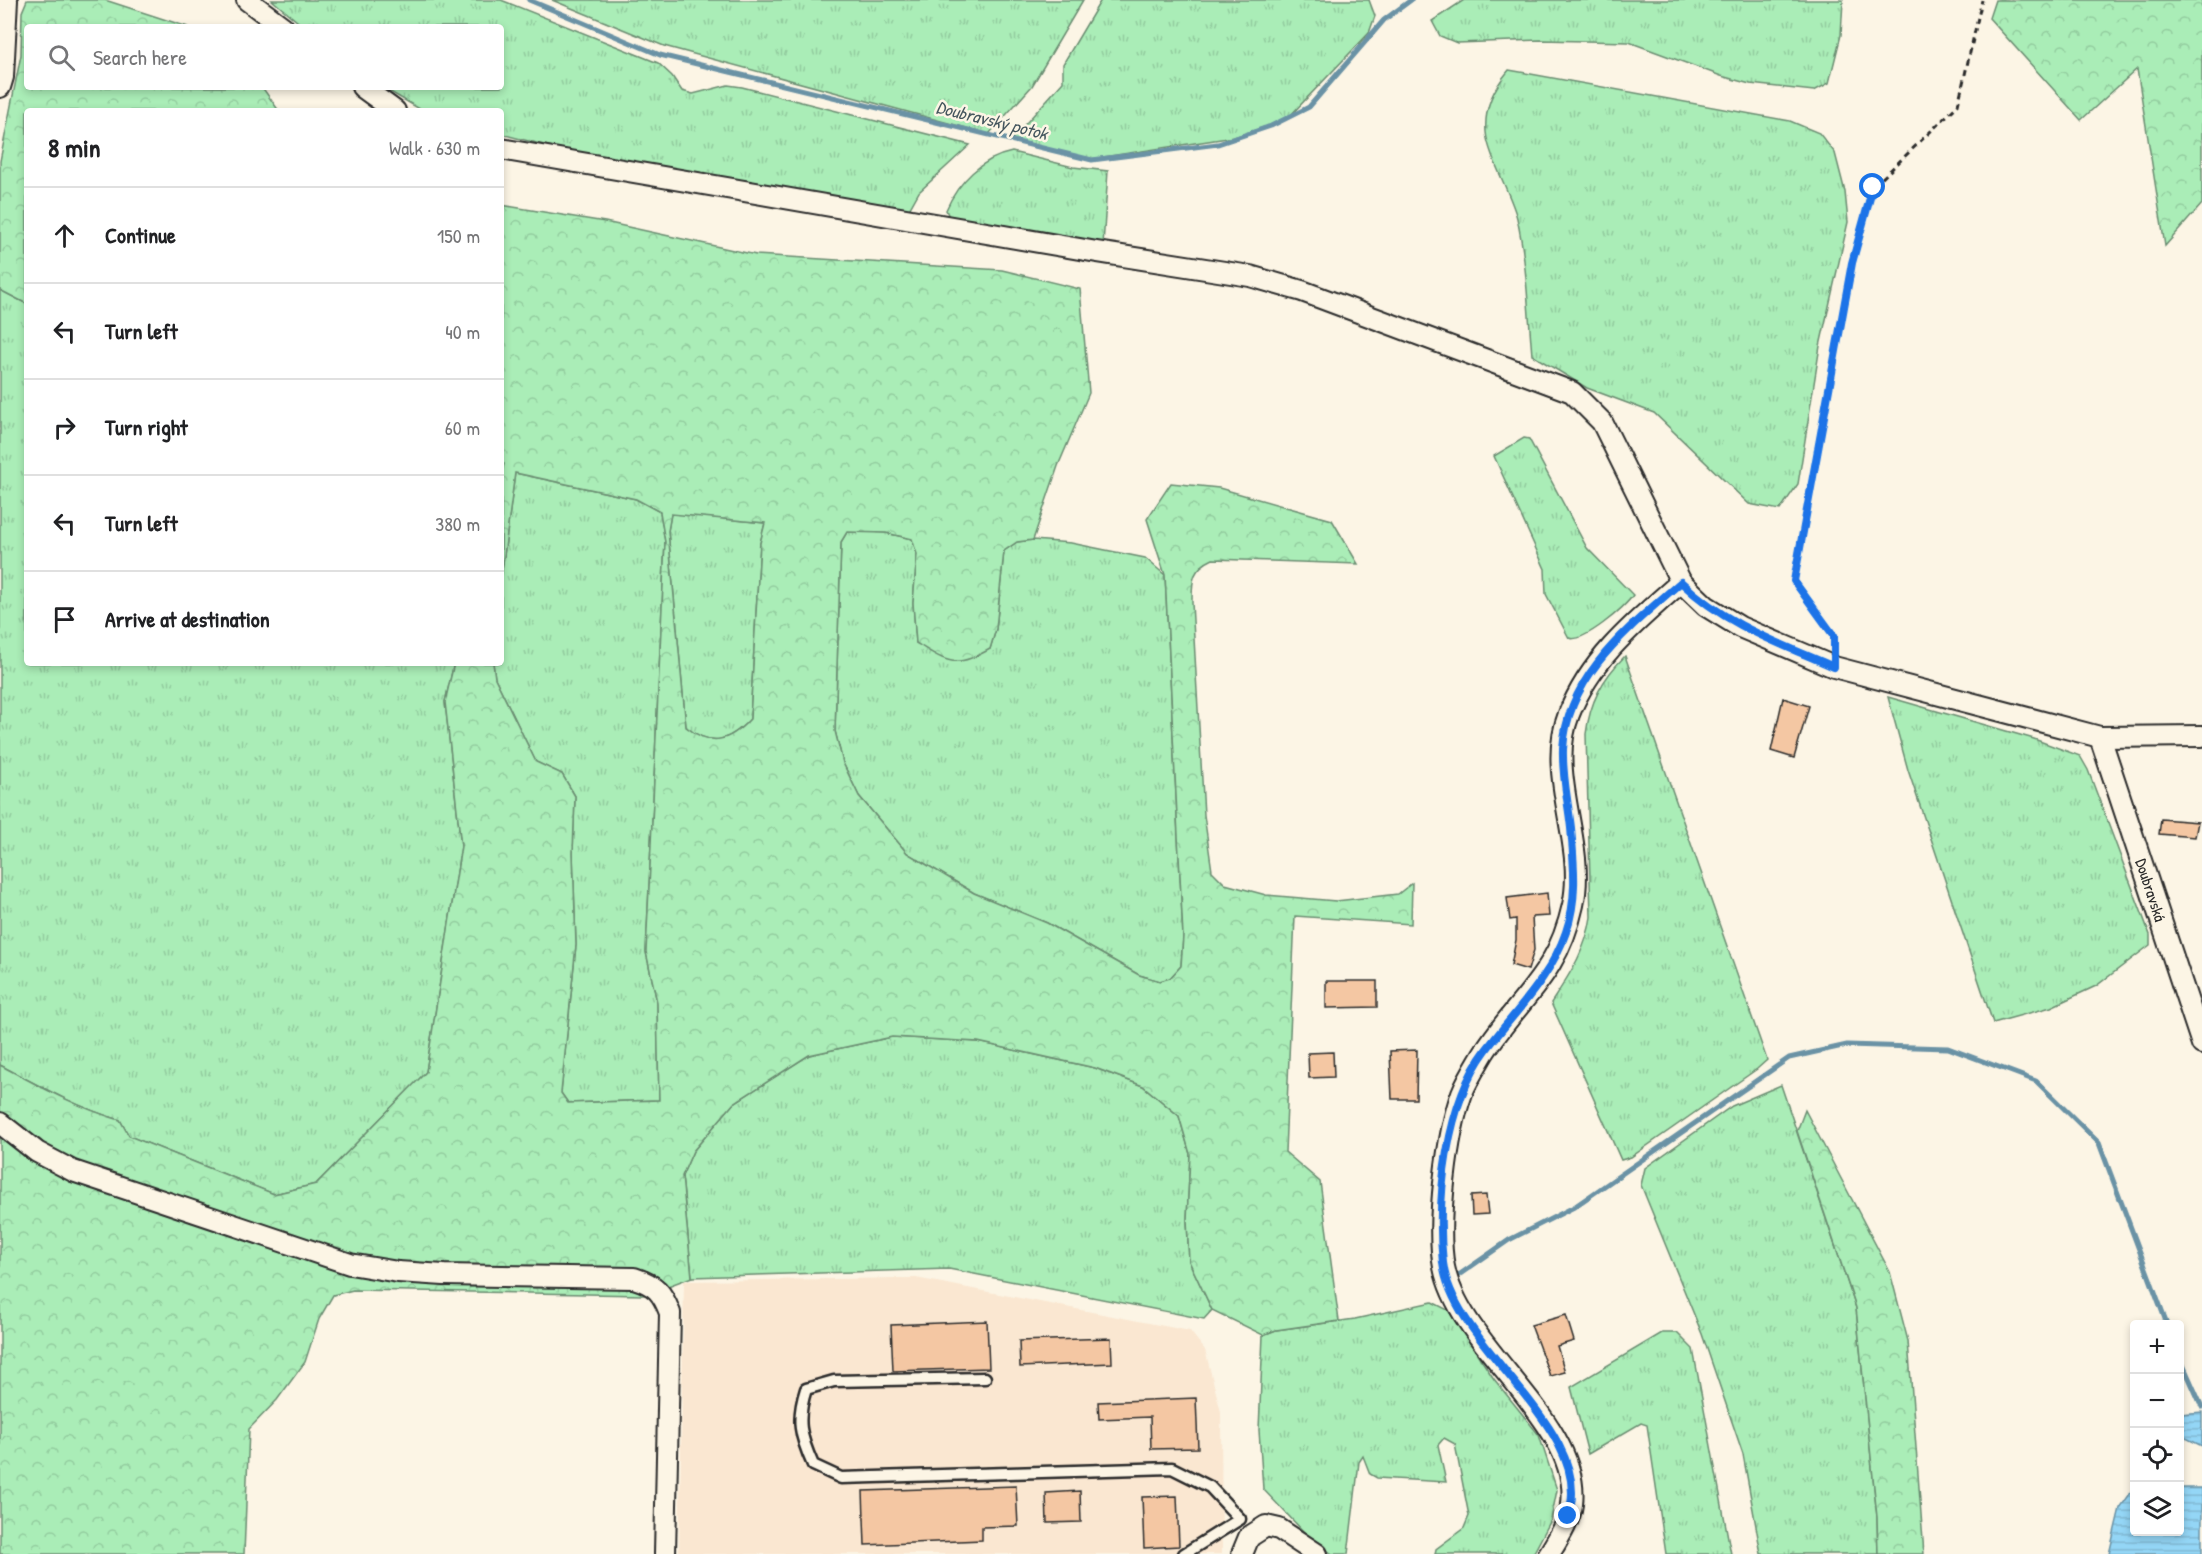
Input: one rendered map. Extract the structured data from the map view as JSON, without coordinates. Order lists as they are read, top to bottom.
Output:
{
  "streets": {
    "street": ["Doubravská"]
  },
  "water": ["Doubravský potok"],
  "page": {
    "search": "Search here",
    "heading": ["8 min", "Walk · 630 m"],
    "list": [
      ["Continue", "150 m"],
      ["Turn left", "40 m"],
      ["Turn right", "60 m"],
      ["Turn left", "380 m"],
      "Arrive at destination"
    ],
    "map_buttons": ["+", "−"]
  }
}
